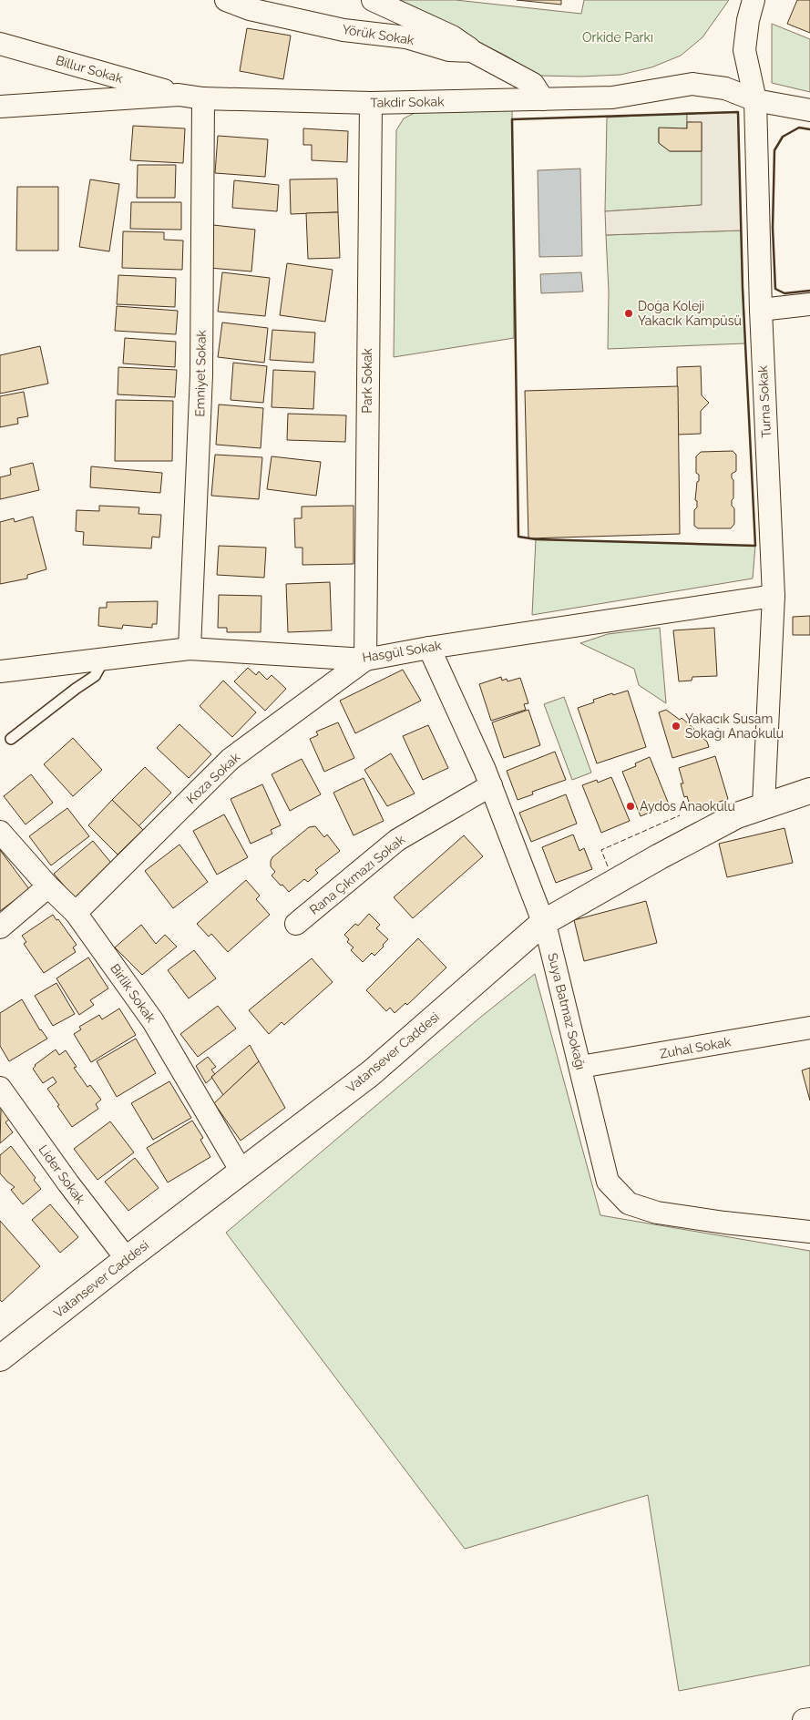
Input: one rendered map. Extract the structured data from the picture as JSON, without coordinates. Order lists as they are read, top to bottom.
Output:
{
  "streets": {
    "main road": ["Vatansever Caddesi"],
    "street": [
      "Yörük Sokak",
      "Billur Sokak",
      "Takdir Sokak",
      "Emniyet Sokak",
      "Park Sokak",
      "Turna Sokak",
      "Hasgül Sokak",
      "Koza Sokak",
      "Rana Çıkmazı Sokak",
      "Birlik Sokak",
      "Suya Batmaz Sokağı",
      "Zuhal Sokak",
      "Lider Sokak"
    ]
  },
  "crossings": [
    ["Yörük Sokak", "Takdir Sokak"],
    ["Billur Sokak", "Takdir Sokak"],
    ["Takdir Sokak", "Emniyet Sokak"],
    ["Takdir Sokak", "Park Sokak"],
    ["Takdir Sokak", "Turna Sokak"],
    ["Emniyet Sokak", "Hasgül Sokak"],
    ["Park Sokak", "Hasgül Sokak"],
    ["Park Sokak", "Koza Sokak"],
    ["Turna Sokak", "Hasgül Sokak"],
    ["Turna Sokak", "Vatansever Caddesi"],
    ["Hasgül Sokak", "Koza Sokak"],
    ["Hasgül Sokak", "Suya Batmaz Sokağı"],
    ["Koza Sokak", "Birlik Sokak"],
    ["Rana Çıkmazı Sokak", "Suya Batmaz Sokağı"],
    ["Birlik Sokak", "Vatansever Caddesi"],
    ["Suya Batmaz Sokağı", "Zuhal Sokak"],
    ["Suya Batmaz Sokağı", "Vatansever Caddesi"],
    ["Vatansever Caddesi", "Lider Sokak"]
  ],
  "parks": ["Orkide Parkı"],
  "places": ["Doğa Koleji Yakacık Kampüsü", "Yakacık Susam Sokağı Anaokulu", "Aydos Anaokulu"]
}
